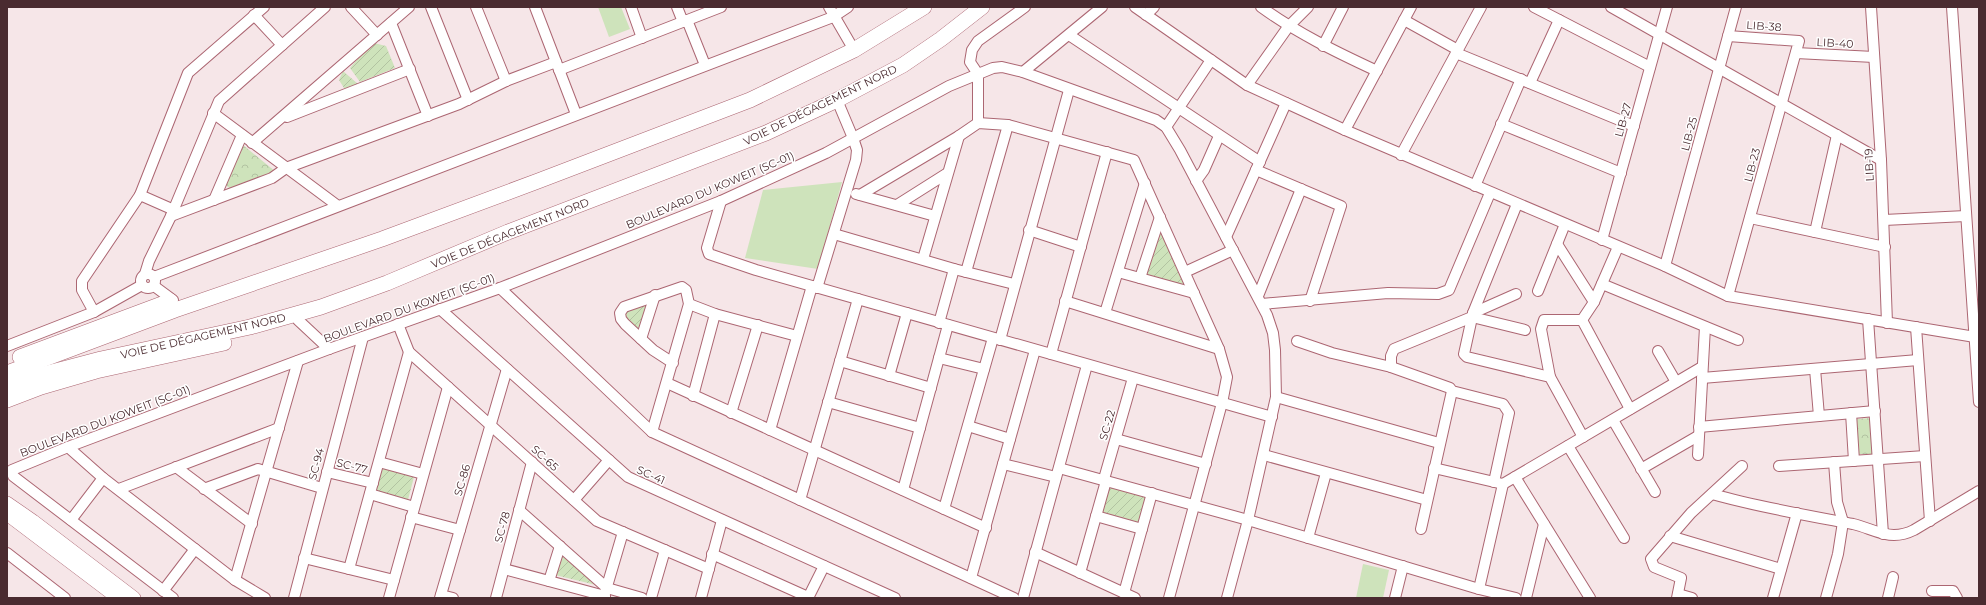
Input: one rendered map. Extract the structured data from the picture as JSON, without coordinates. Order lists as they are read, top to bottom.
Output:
{
  "streets": {
    "highway": ["VOIE DE DÉGAGEMENT NORD"],
    "street": [
      "LIB-38",
      "LIB-40",
      "LIB-27",
      "LIB-25",
      "LIB-23",
      "LIB-19",
      "BOULEVARD DU KOWEIT (SC-01)",
      "SC-22",
      "SC-65",
      "SC-94",
      "SC-77",
      "SC-41",
      "SC-86",
      "SC-78"
    ]
  },
  "crossings": [
    ["LIB-38", "LIB-25"],
    ["LIB-38", "LIB-23"],
    ["LIB-40", "LIB-23"],
    ["LIB-40", "LIB-19"],
    ["BOULEVARD DU KOWEIT (SC-01)", "SC-65"],
    ["BOULEVARD DU KOWEIT (SC-01)", "SC-94"],
    ["BOULEVARD DU KOWEIT (SC-01)", "SC-41"],
    ["SC-65", "SC-86"],
    ["SC-65", "SC-78"],
    ["SC-94", "SC-77"],
    ["SC-41", "SC-86"]
  ]
}
